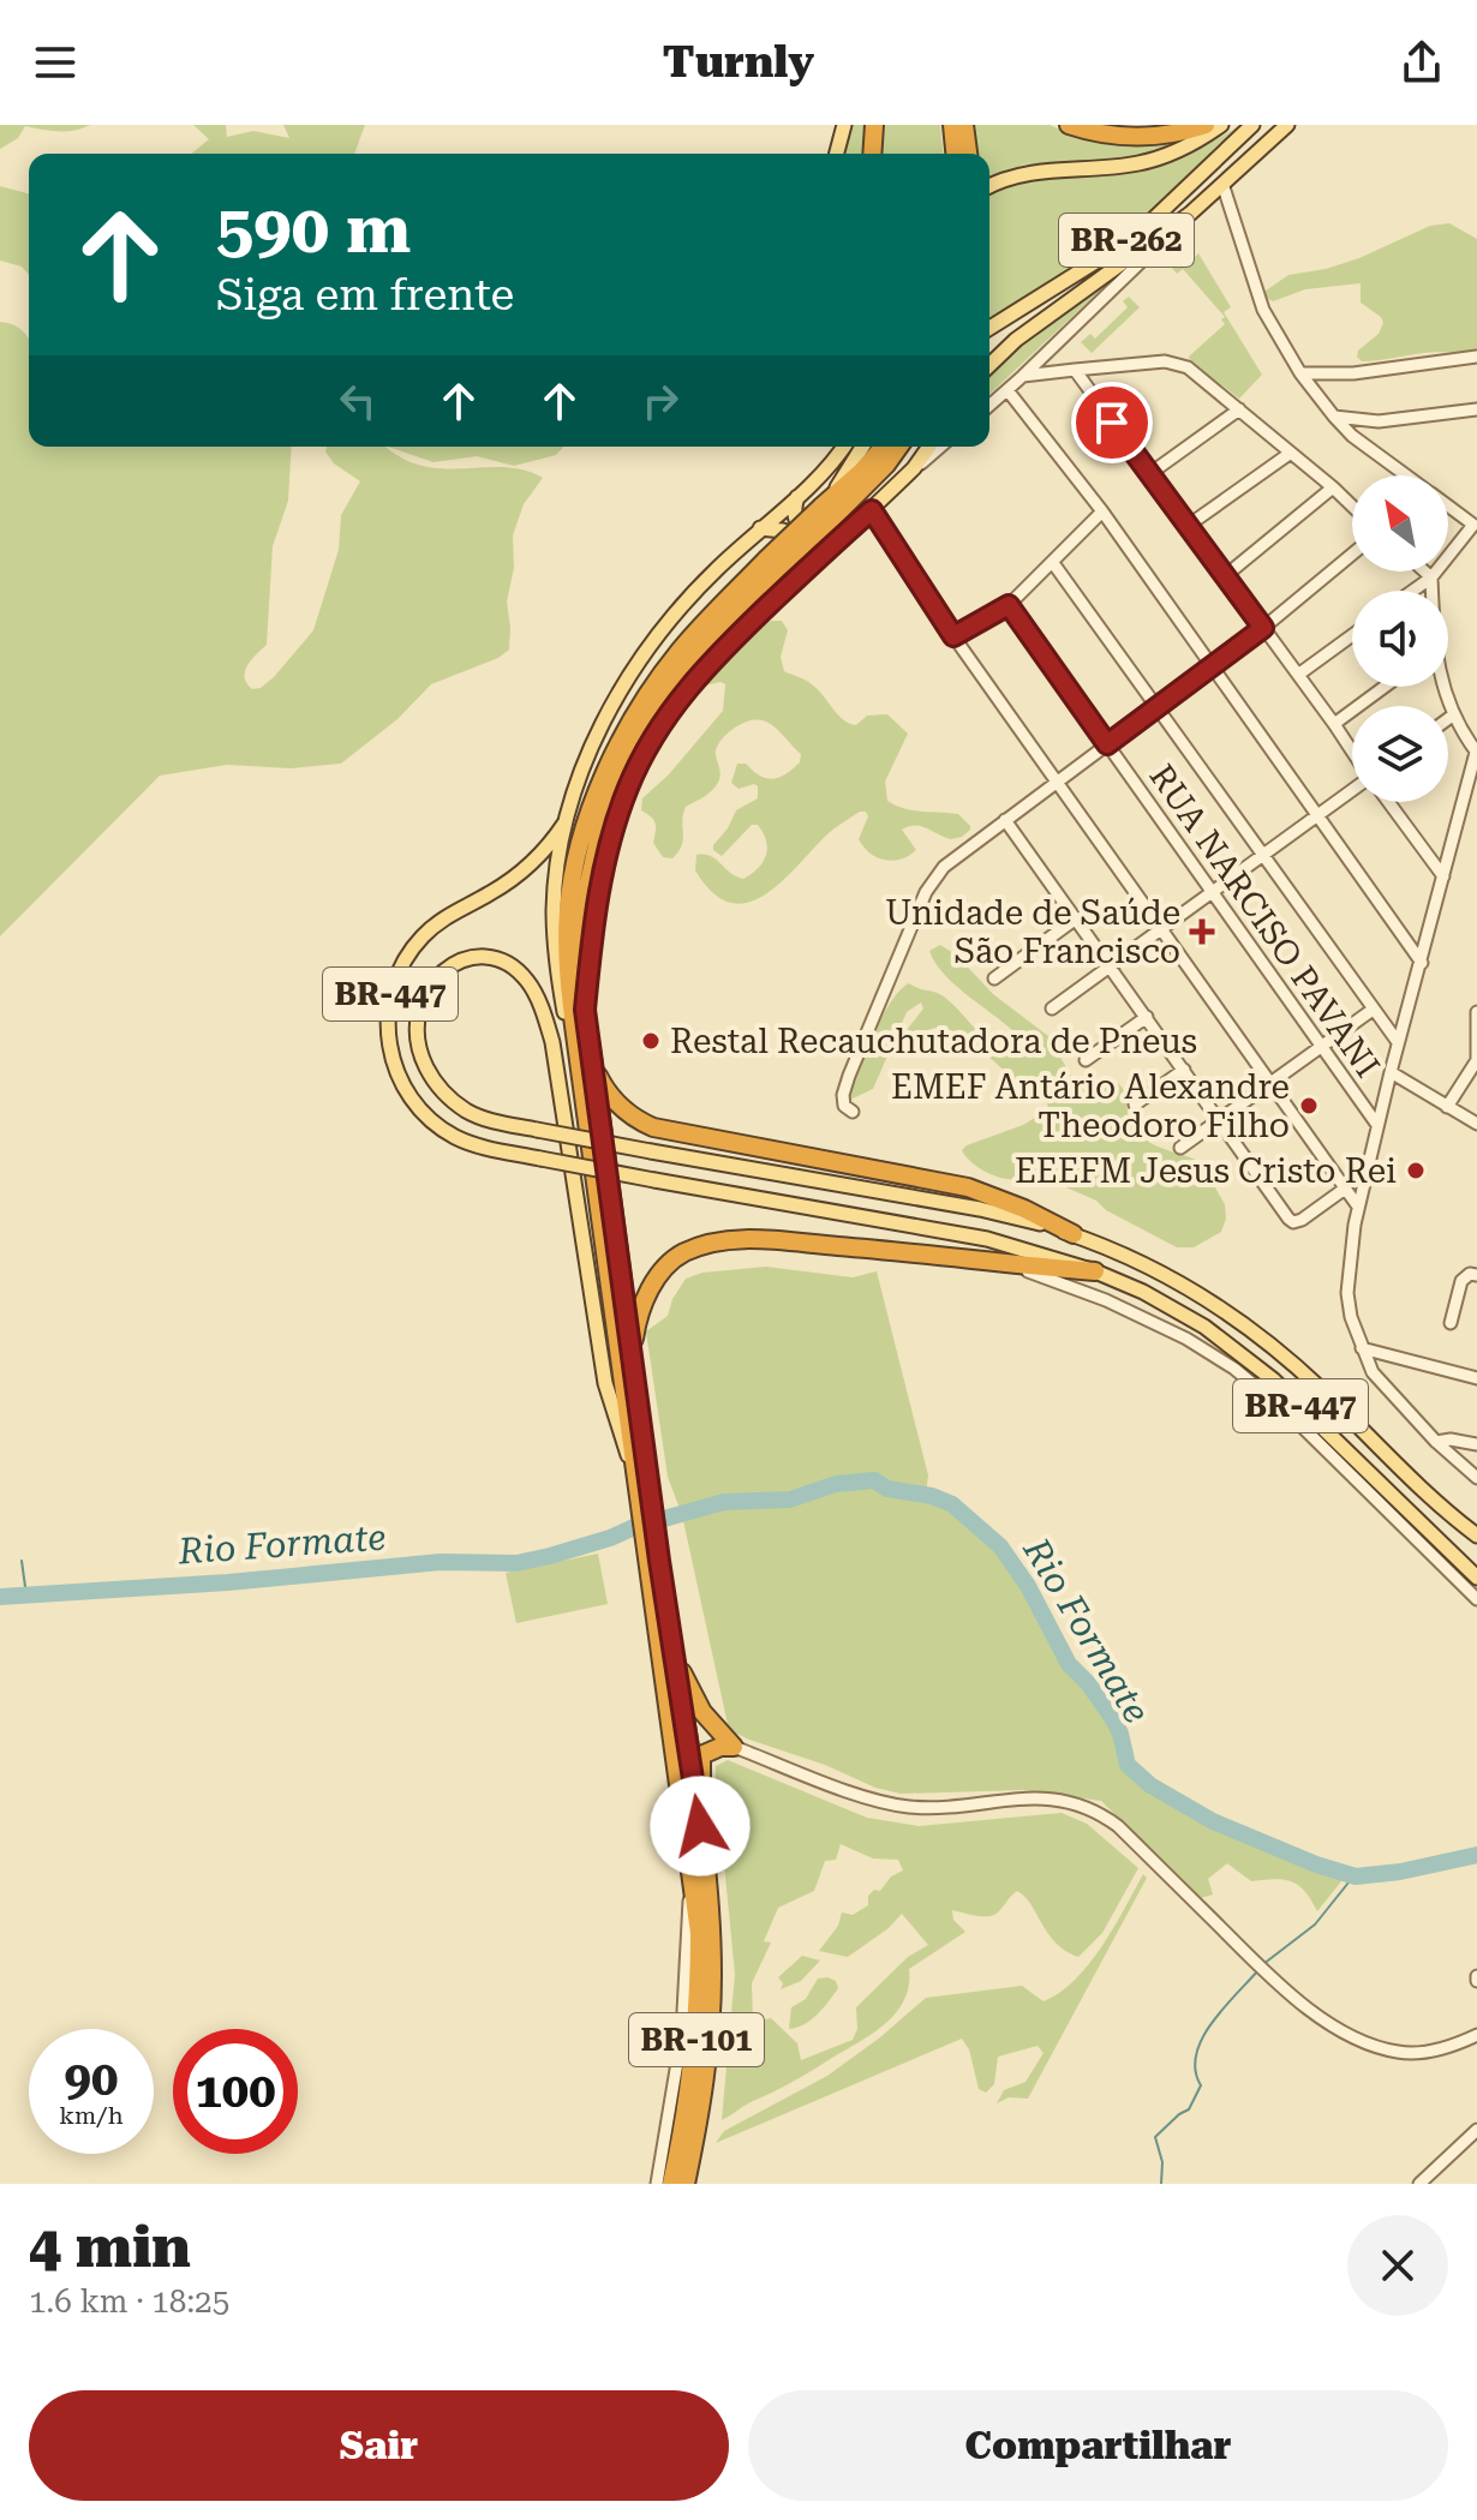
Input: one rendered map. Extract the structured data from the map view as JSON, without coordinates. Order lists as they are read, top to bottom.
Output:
{
  "streets": {
    "highway": ["BR-101"],
    "main road": ["BR-262", "BR-447"],
    "street": ["RUA NARCISO PAVANI"]
  },
  "crossings": [
    ["BR-447", "BR-101"]
  ],
  "water": ["Rio Formate"],
  "places": {
    "health": ["Unidade de Saúde São Francisco"],
    "other": ["Restal Recauchutadora de Pneus", "EMEF Antário Alexandre Theodoro Filho", "EEEFM Jesus Cristo Rei"]
  },
  "north": "top left",
  "page": {
    "header": "Turnly",
    "turn": ["590 m", "Siga em frente"],
    "speed": "90 km/h",
    "limit": "100",
    "heading": ["4 min", "1.6 km · 18:25"],
    "buttons": ["Sair", "Compartilhar"]
  }
}
